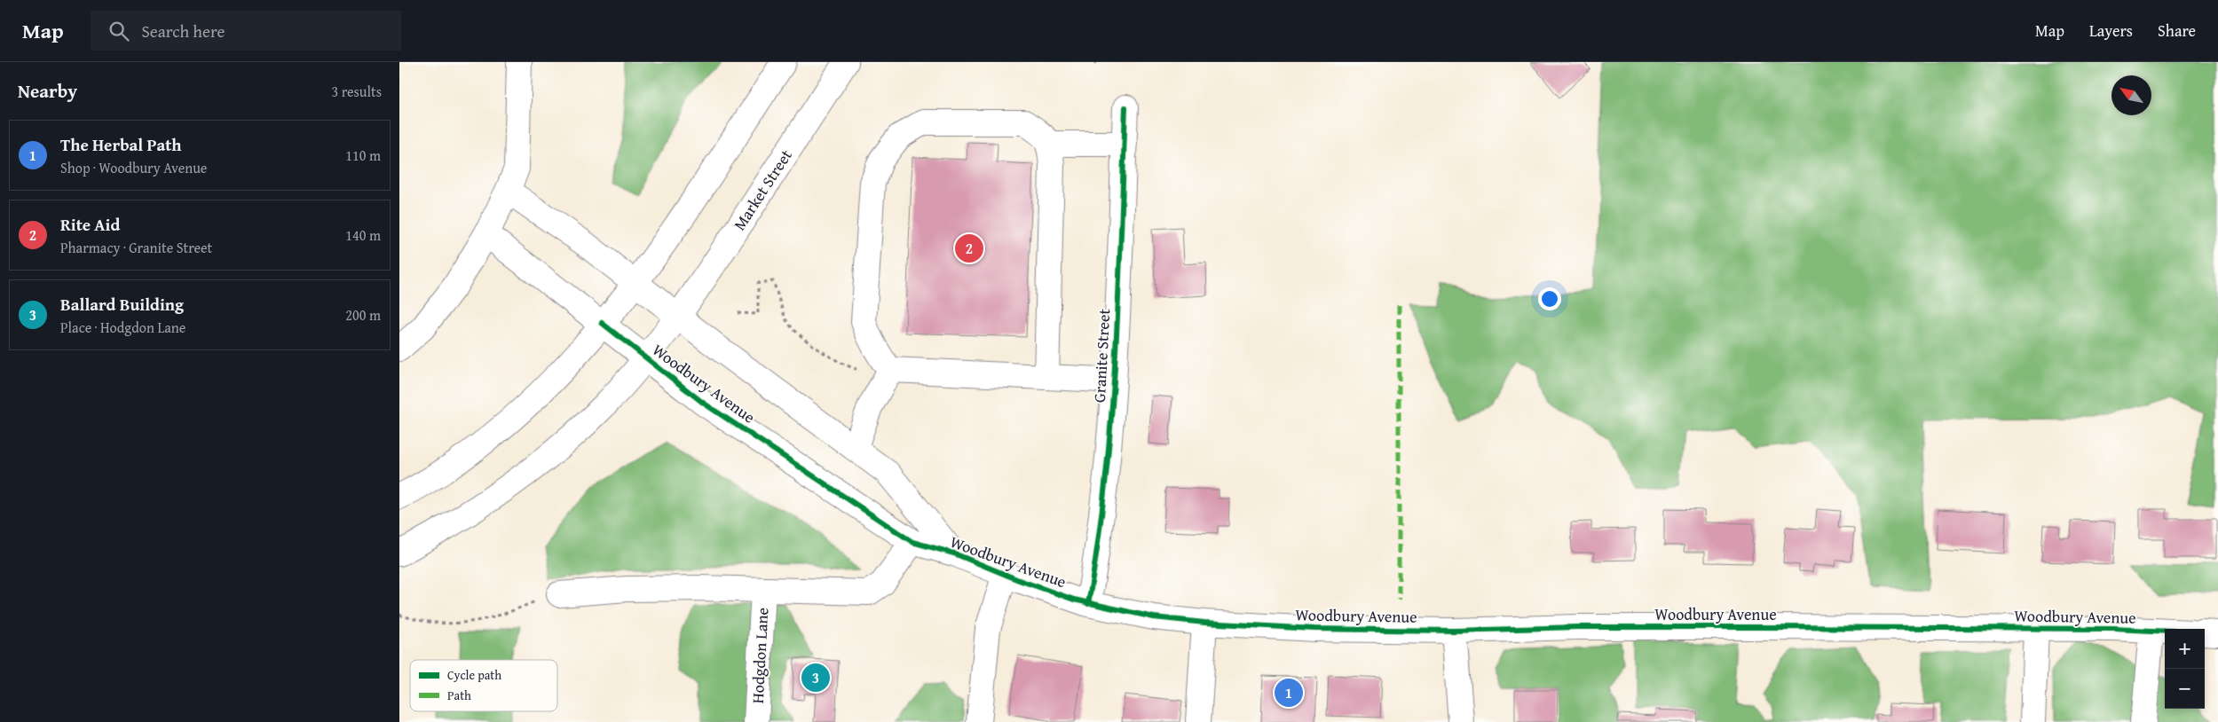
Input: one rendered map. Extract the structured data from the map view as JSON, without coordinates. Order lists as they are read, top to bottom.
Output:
{
  "streets": {
    "street": [
      "Market Street",
      "Granite Street",
      "Woodbury Avenue",
      "Hodgdon Lane"
    ]
  },
  "crossings": [
    ["Market Street", "Woodbury Avenue"],
    ["Granite Street", "Woodbury Avenue"]
  ],
  "legend": ["Cycle path", "Path"],
  "north": "top left",
  "page": {
    "header": "Map",
    "search": "Search here",
    "nav": ["Map", "Layers", "Share"],
    "heading": ["Nearby", "3 results"],
    "list": [
      {
        "mark": "1",
        "name": "The Herbal Path",
        "note": "Shop · Woodbury Avenue",
        "value": "110 m"
      },
      {
        "mark": "2",
        "name": "Rite Aid",
        "note": "Pharmacy · Granite Street",
        "value": "140 m"
      },
      {
        "mark": "3",
        "name": "Ballard Building",
        "note": "Place · Hodgdon Lane",
        "value": "200 m"
      }
    ],
    "pins": ["2", "3", "1"],
    "map_buttons": ["+", "−"]
  }
}
